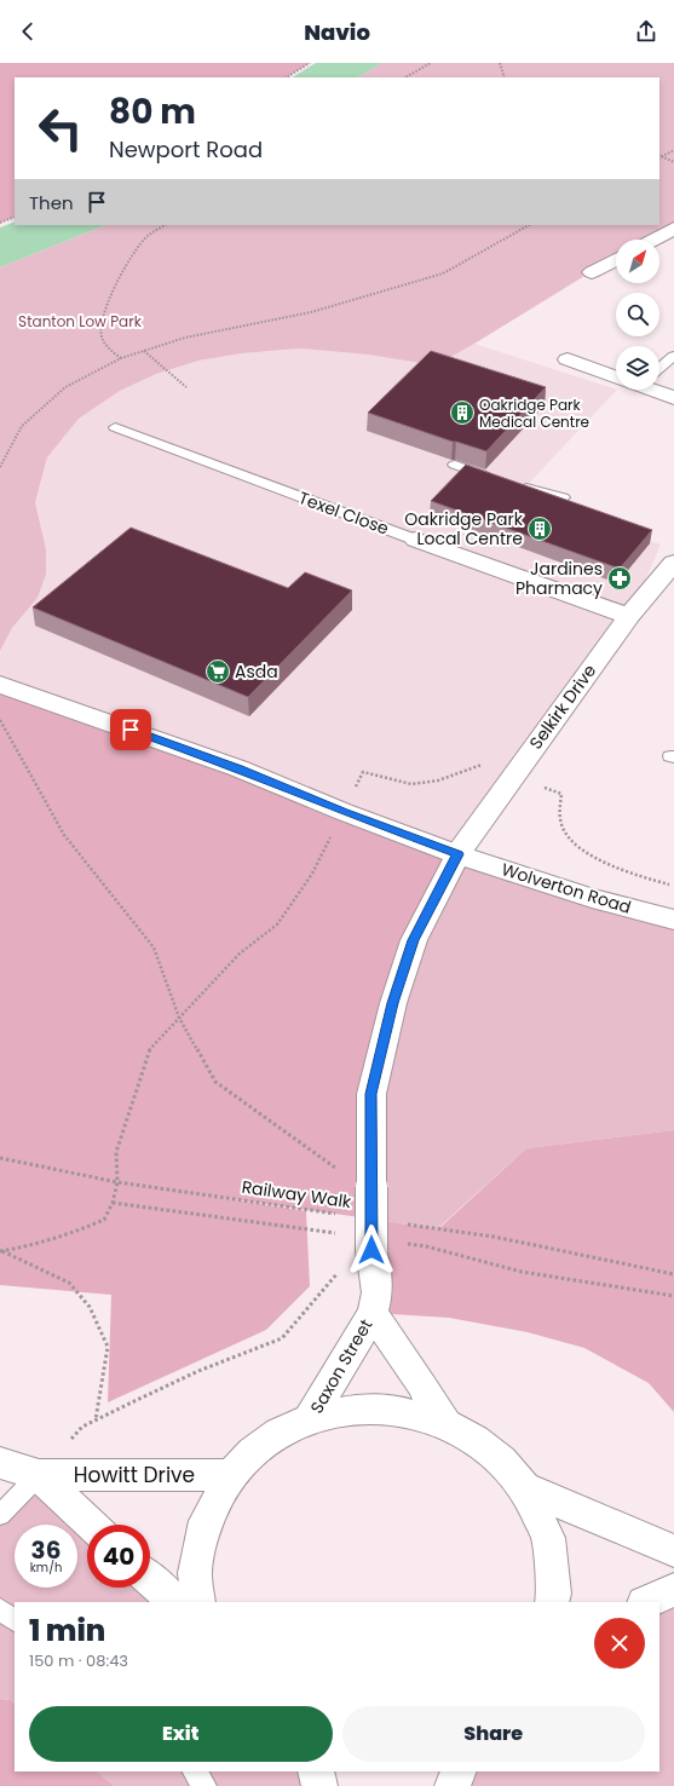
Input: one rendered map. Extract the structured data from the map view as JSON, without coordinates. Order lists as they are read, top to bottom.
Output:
{
  "streets": {
    "street": [
      "Texel Close",
      "Selkirk Drive",
      "Wolverton Road",
      "Saxon Street",
      "Howitt Drive"
    ],
    "path": ["Railway Walk"]
  },
  "crossings": [
    ["Texel Close", "Selkirk Drive"],
    ["Selkirk Drive", "Wolverton Road"],
    ["Selkirk Drive", "Saxon Street"],
    ["Wolverton Road", "Saxon Street"]
  ],
  "parks": ["Stanton Low Park"],
  "places": {
    "building": ["Oakridge Park Medical Centre", "Oakridge Park Local Centre"],
    "pharmacy": ["Jardines Pharmacy"],
    "supermarket": ["Asda"]
  },
  "north": "top right",
  "page": {
    "header": "Navio",
    "turn": ["80 m", "Newport Road"],
    "then": "Then",
    "speed": "36 km/h",
    "limit": "40",
    "heading": ["1 min", "150 m · 08:43"],
    "buttons": ["Exit", "Share"]
  }
}
